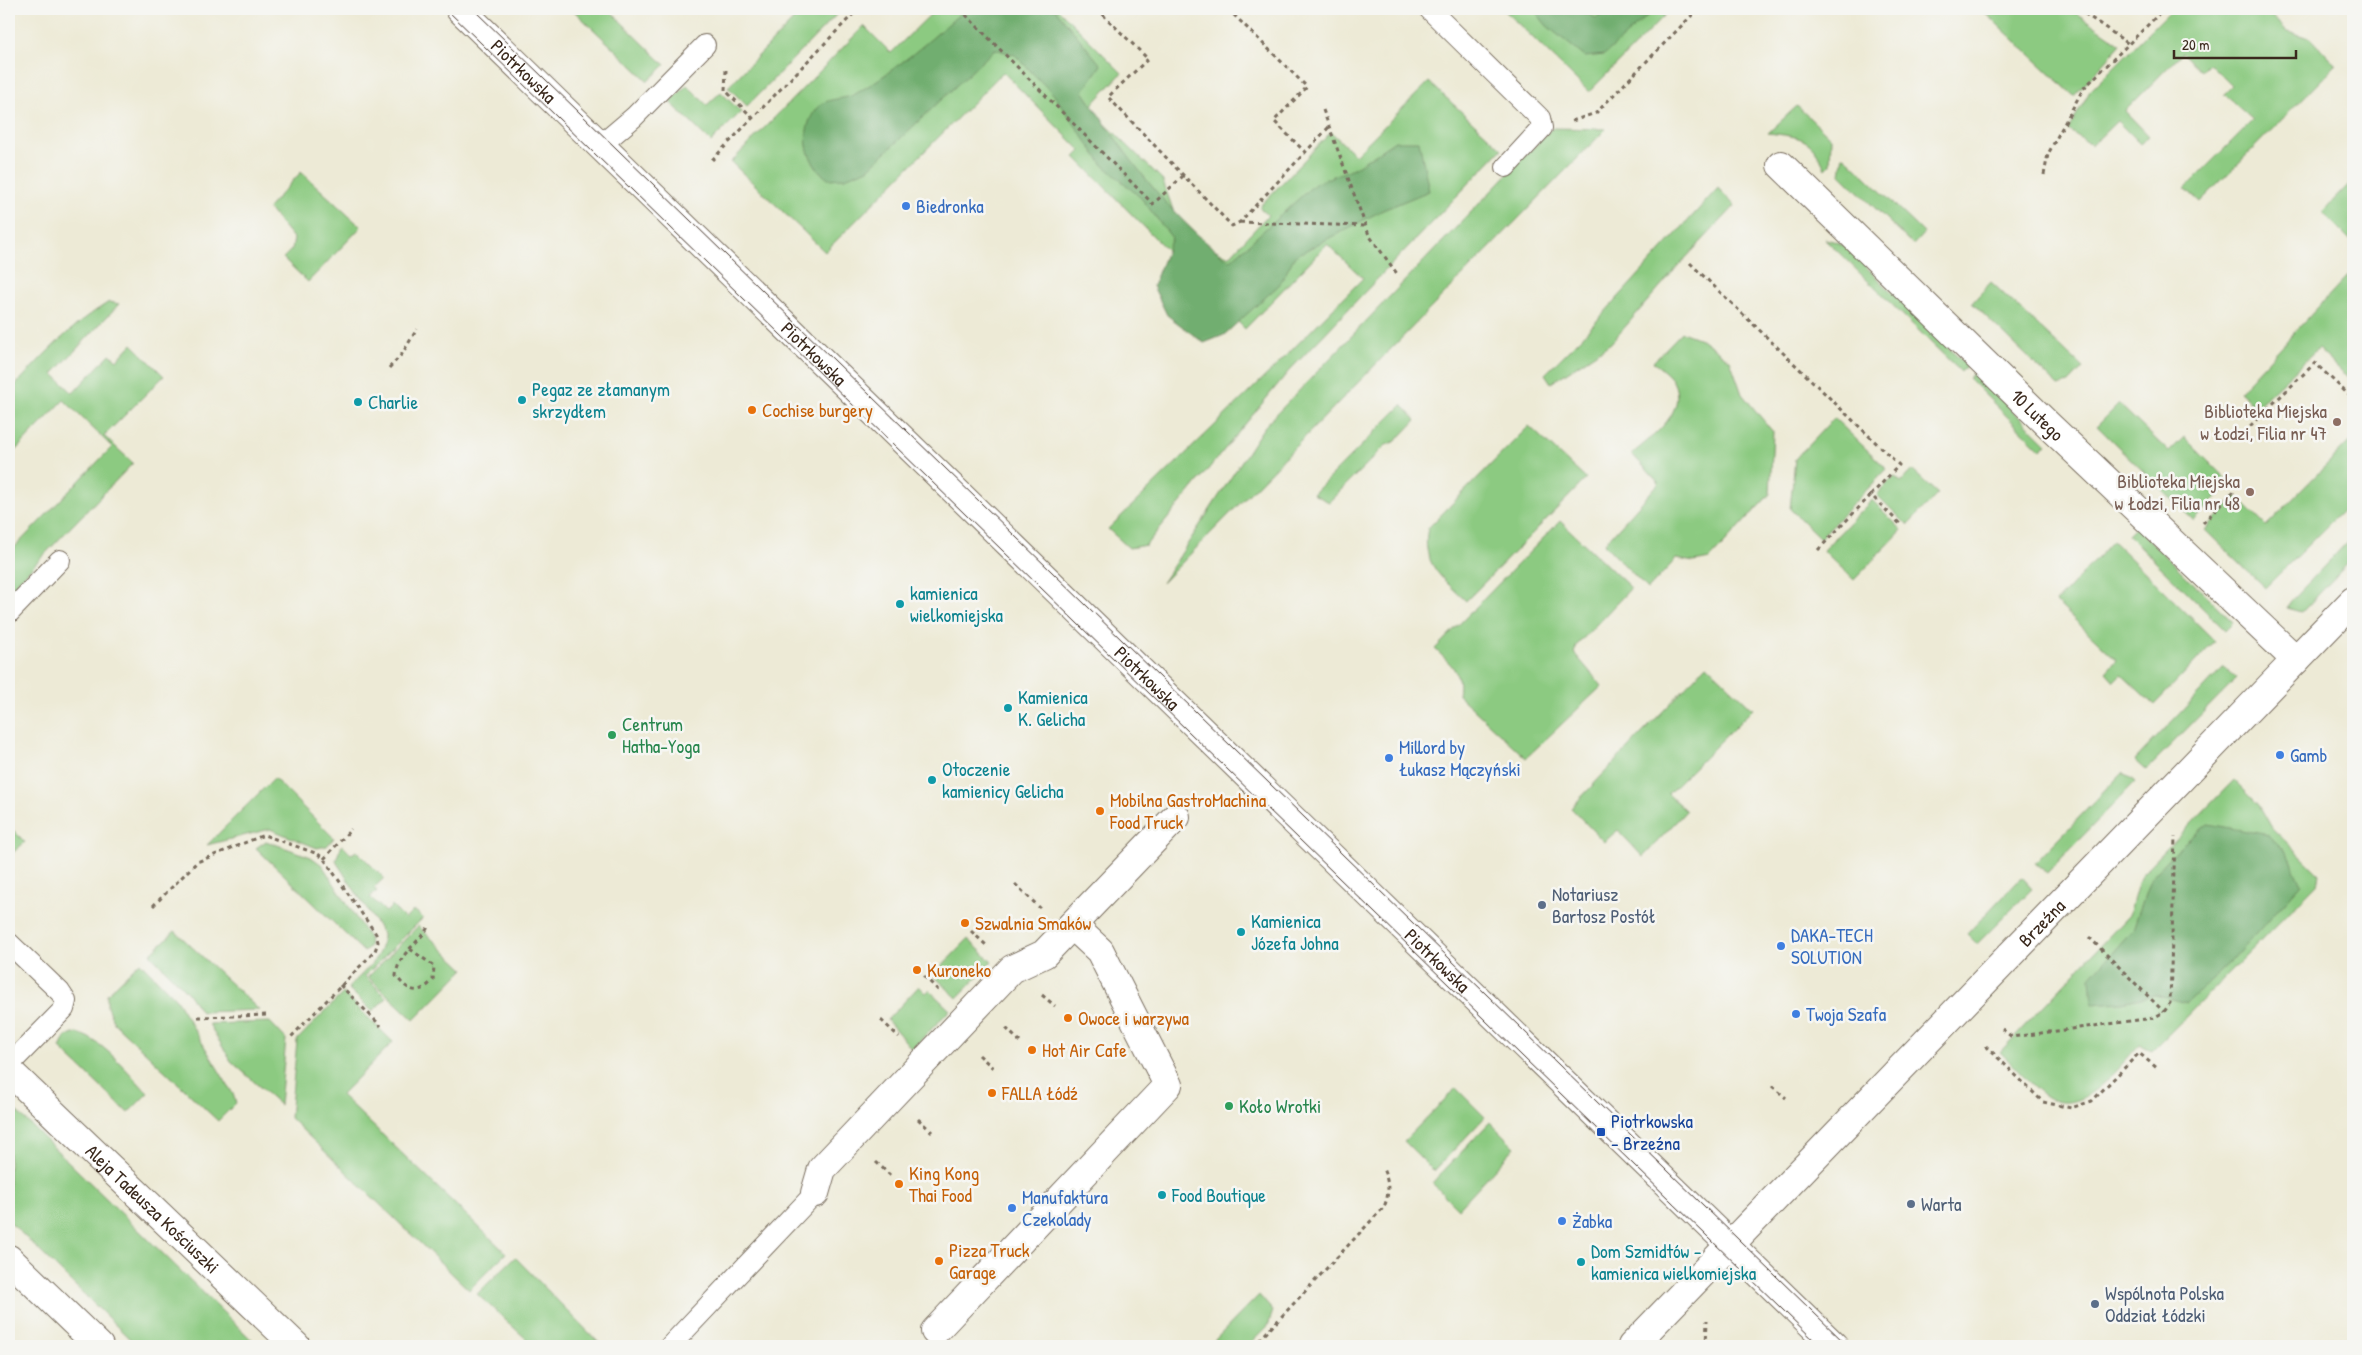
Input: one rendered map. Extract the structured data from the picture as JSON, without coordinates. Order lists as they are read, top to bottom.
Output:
{
  "streets": {
    "street": [
      "Piotrkowska",
      "10 Lutego",
      "Brzeźna",
      "Aleja Tadeusza Kościuszki"
    ]
  },
  "crossings": [
    ["Piotrkowska", "Brzeźna"],
    ["10 Lutego", "Brzeźna"]
  ],
  "places": {
    "other": [
      "Biedronka",
      "Pegaz ze złamanym skrzydłem",
      "Charlie",
      "Cochise burgery",
      "Biblioteka Miejska w Łodzi, Filia nr 47",
      "Biblioteka Miejska w Łodzi, Filia nr 48",
      "kamienica wielkomiejska",
      "Kamienica K. Gelicha",
      "Centrum Hatha-Yoga",
      "Gamb",
      "Millord by Łukasz Mączyński",
      "Otoczenie kamienicy Gelicha",
      "Mobilna GastroMachina Food Truck",
      "Notariusz Bartosz Postół",
      "Szwalnia Smaków",
      "Kamienica Józefa Johna",
      "DAKA-TECH SOLUTION",
      "Kuroneko",
      "Twoja Szafa",
      "Owoce i warzywa",
      "Hot Air Cafe",
      "FALLA Łódź",
      "Koło Wrotki",
      "King Kong Thai Food",
      "Food Boutique",
      "Warta",
      "Manufaktura Czekolady",
      "Żabka",
      "Pizza Truck Garage",
      "Dom Szmidtów - kamienica wielkomiejska",
      "Wspólnota Polska Oddział Łódzki"
    ],
    "transit": ["Piotrkowska - Brzeźna"]
  },
  "scale_bar": "20 m"
}
